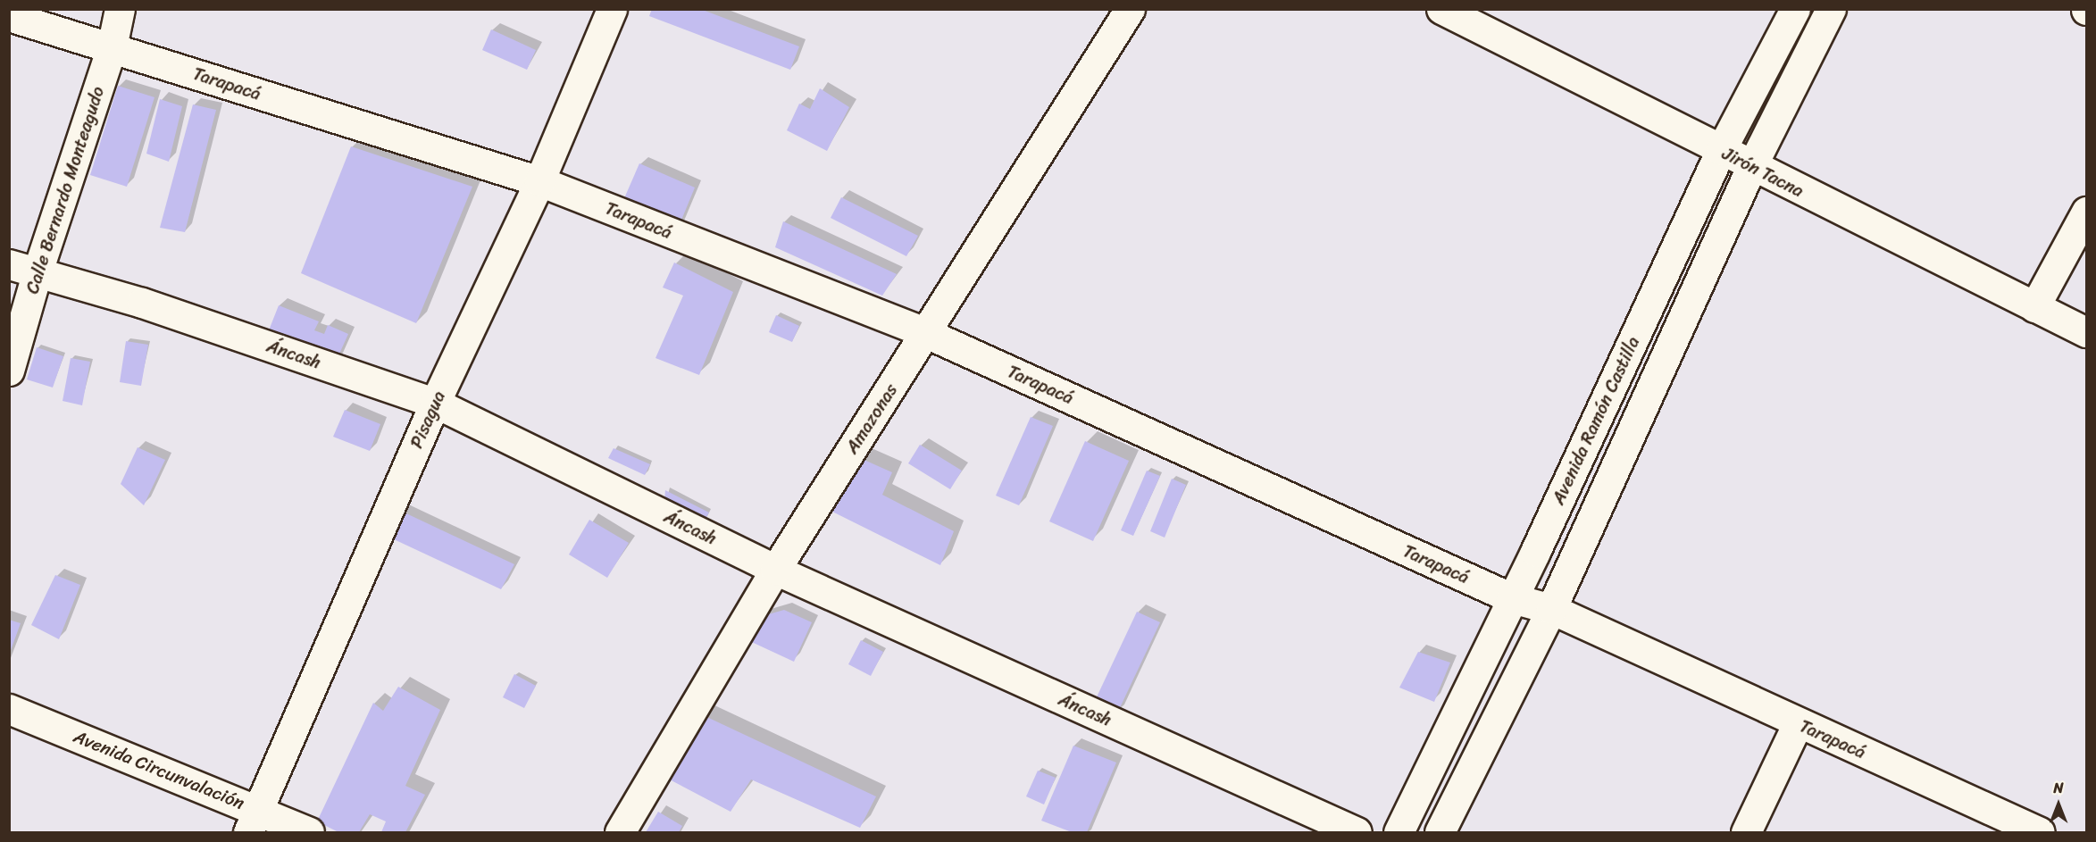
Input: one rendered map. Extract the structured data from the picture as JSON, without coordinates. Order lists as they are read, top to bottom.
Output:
{
  "streets": {
    "street": [
      "Tarapacá",
      "Jirón Tacna",
      "Calle Bernardo Monteagudo",
      "Áncash",
      "Amazonas",
      "Pisagua",
      "Avenida Ramón Castilla",
      "Avenida Circunvalación"
    ]
  },
  "crossings": [
    ["Tarapacá", "Calle Bernardo Monteagudo"],
    ["Tarapacá", "Amazonas"],
    ["Tarapacá", "Pisagua"],
    ["Tarapacá", "Avenida Ramón Castilla"],
    ["Jirón Tacna", "Avenida Ramón Castilla"],
    ["Calle Bernardo Monteagudo", "Áncash"],
    ["Áncash", "Amazonas"],
    ["Áncash", "Pisagua"],
    ["Pisagua", "Avenida Circunvalación"]
  ],
  "north": "top"
}
